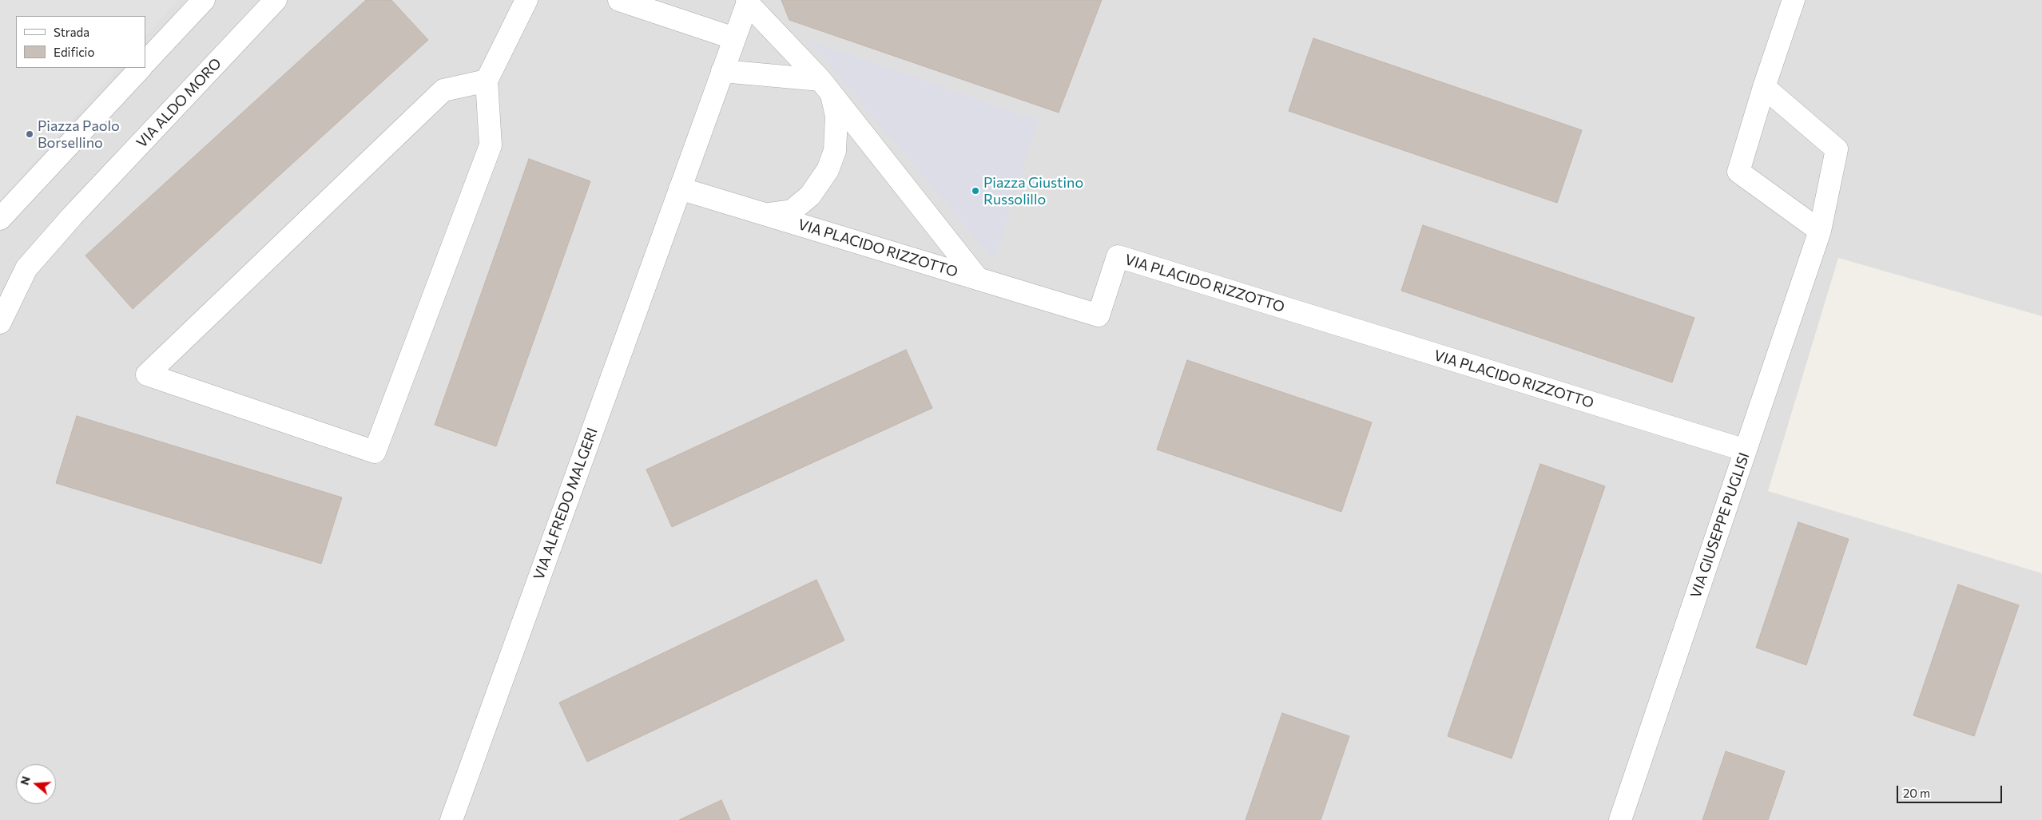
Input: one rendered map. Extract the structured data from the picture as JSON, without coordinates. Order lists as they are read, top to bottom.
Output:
{
  "streets": {
    "street": [
      "VIA ALDO MORO",
      "VIA PLACIDO RIZZOTTO",
      "VIA ALFREDO MALGERI",
      "VIA GIUSEPPE PUGLISI"
    ]
  },
  "crossings": [
    ["VIA PLACIDO RIZZOTTO", "VIA ALFREDO MALGERI"],
    ["VIA PLACIDO RIZZOTTO", "VIA GIUSEPPE PUGLISI"]
  ],
  "places": ["Piazza Paolo Borsellino", "Piazza Giustino Russolillo"],
  "legend": ["Strada", "Edificio"],
  "scale_bar": "20 m",
  "north": "left"
}
